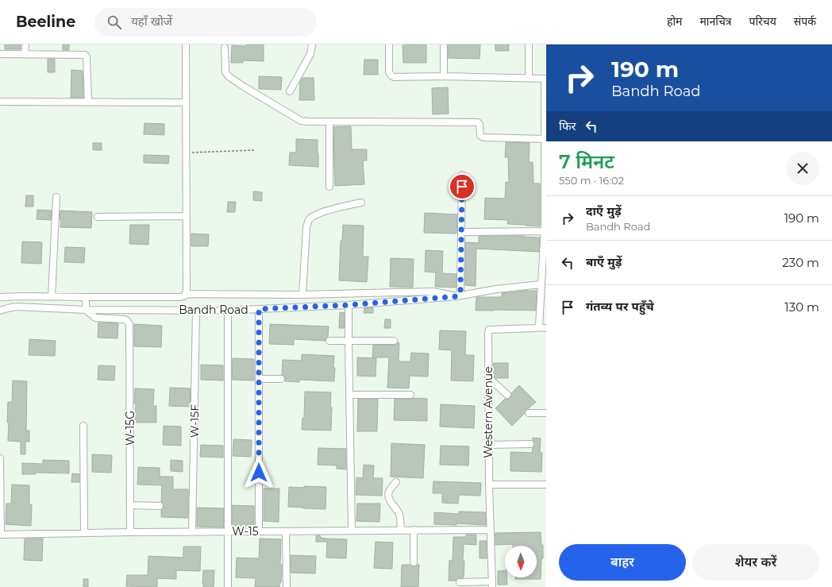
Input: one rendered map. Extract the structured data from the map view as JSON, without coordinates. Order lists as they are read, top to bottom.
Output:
{
  "streets": {
    "street": [
      "Bandh Road",
      "Western Avenue",
      "W-15F",
      "W-15G",
      "W-15"
    ]
  },
  "crossings": [
    ["Bandh Road", "W-15F"],
    ["Bandh Road", "W-15G"],
    ["Western Avenue", "W-15"],
    ["W-15F", "W-15"],
    ["W-15G", "W-15"]
  ],
  "north": "bottom",
  "page": {
    "header": "Beeline",
    "search": "यहाँ खोजें",
    "nav": [
      "होम",
      "मानचित्र",
      "परिचय",
      "संपर्क"
    ],
    "turn": ["190 m", "Bandh Road"],
    "then": "फिर",
    "heading": ["7 मिनट", "550 m · 16:02"],
    "list": [
      {
        "name": "दाएँ मुड़ें",
        "note": "Bandh Road",
        "value": "190 m"
      },
      {
        "name": "बाएँ मुड़ें",
        "value": "230 m"
      },
      {
        "name": "गंतव्य पर पहुँचे",
        "value": "130 m"
      }
    ],
    "buttons": ["बाहर", "शेयर करें"]
  }
}
